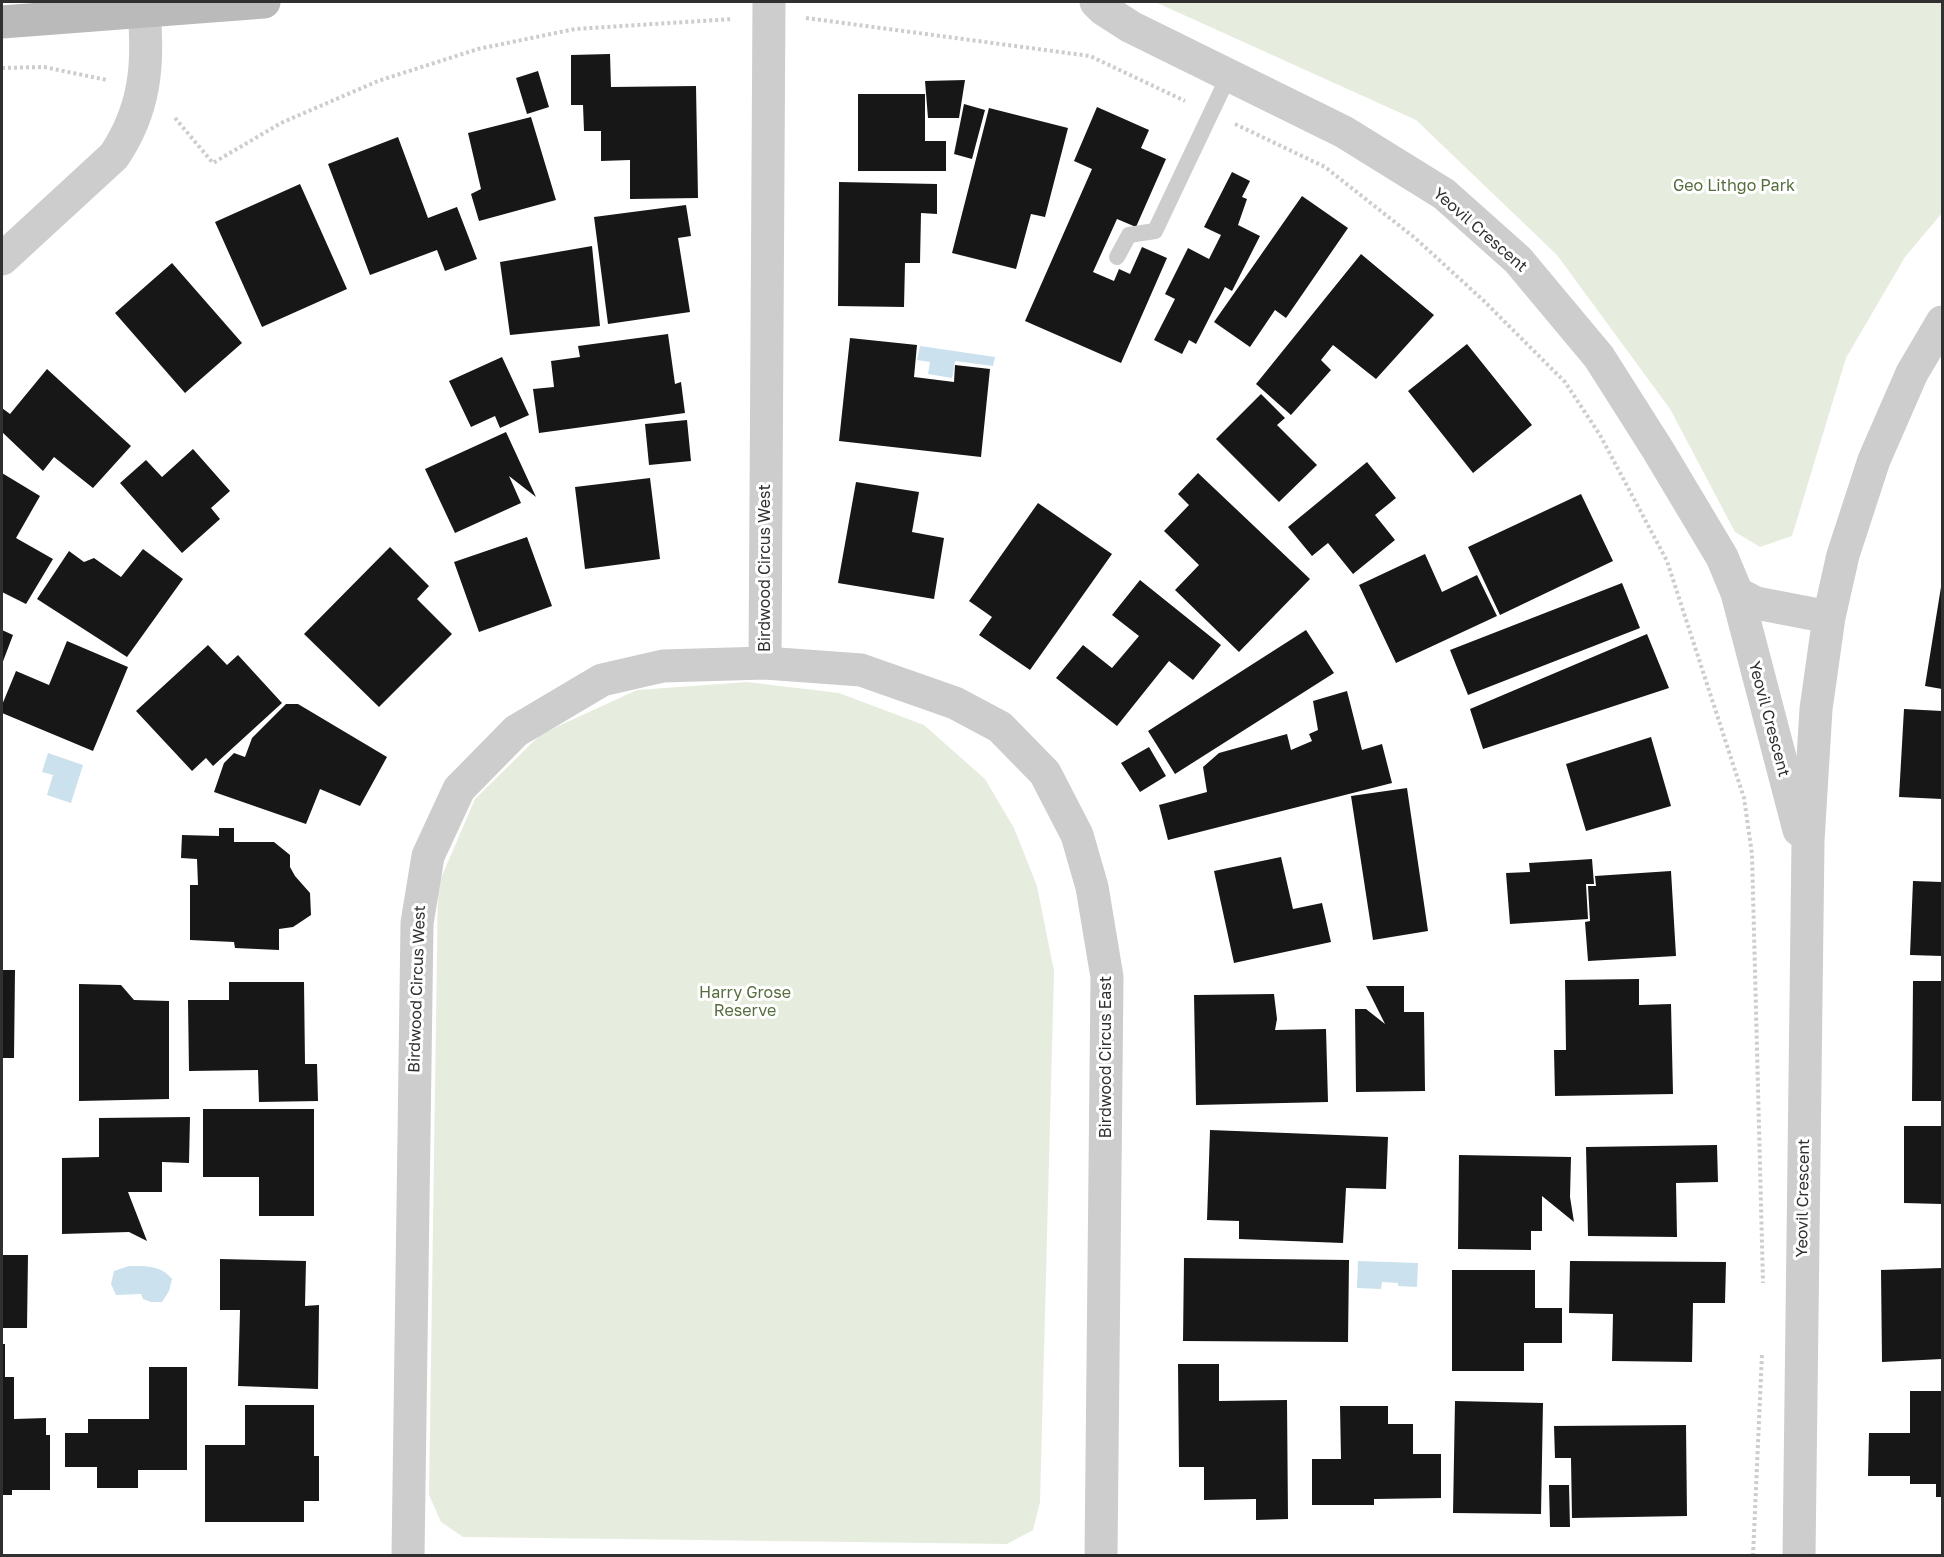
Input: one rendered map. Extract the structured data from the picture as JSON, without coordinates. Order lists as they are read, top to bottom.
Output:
{
  "streets": {
    "street": ["Yeovil Crescent", "Birdwood Circus West", "Birdwood Circus East"]
  },
  "crossings": [
    ["Birdwood Circus West", "Birdwood Circus East"]
  ],
  "parks": ["Geo Lithgo Park", "Harry Grose Reserve"]
}
